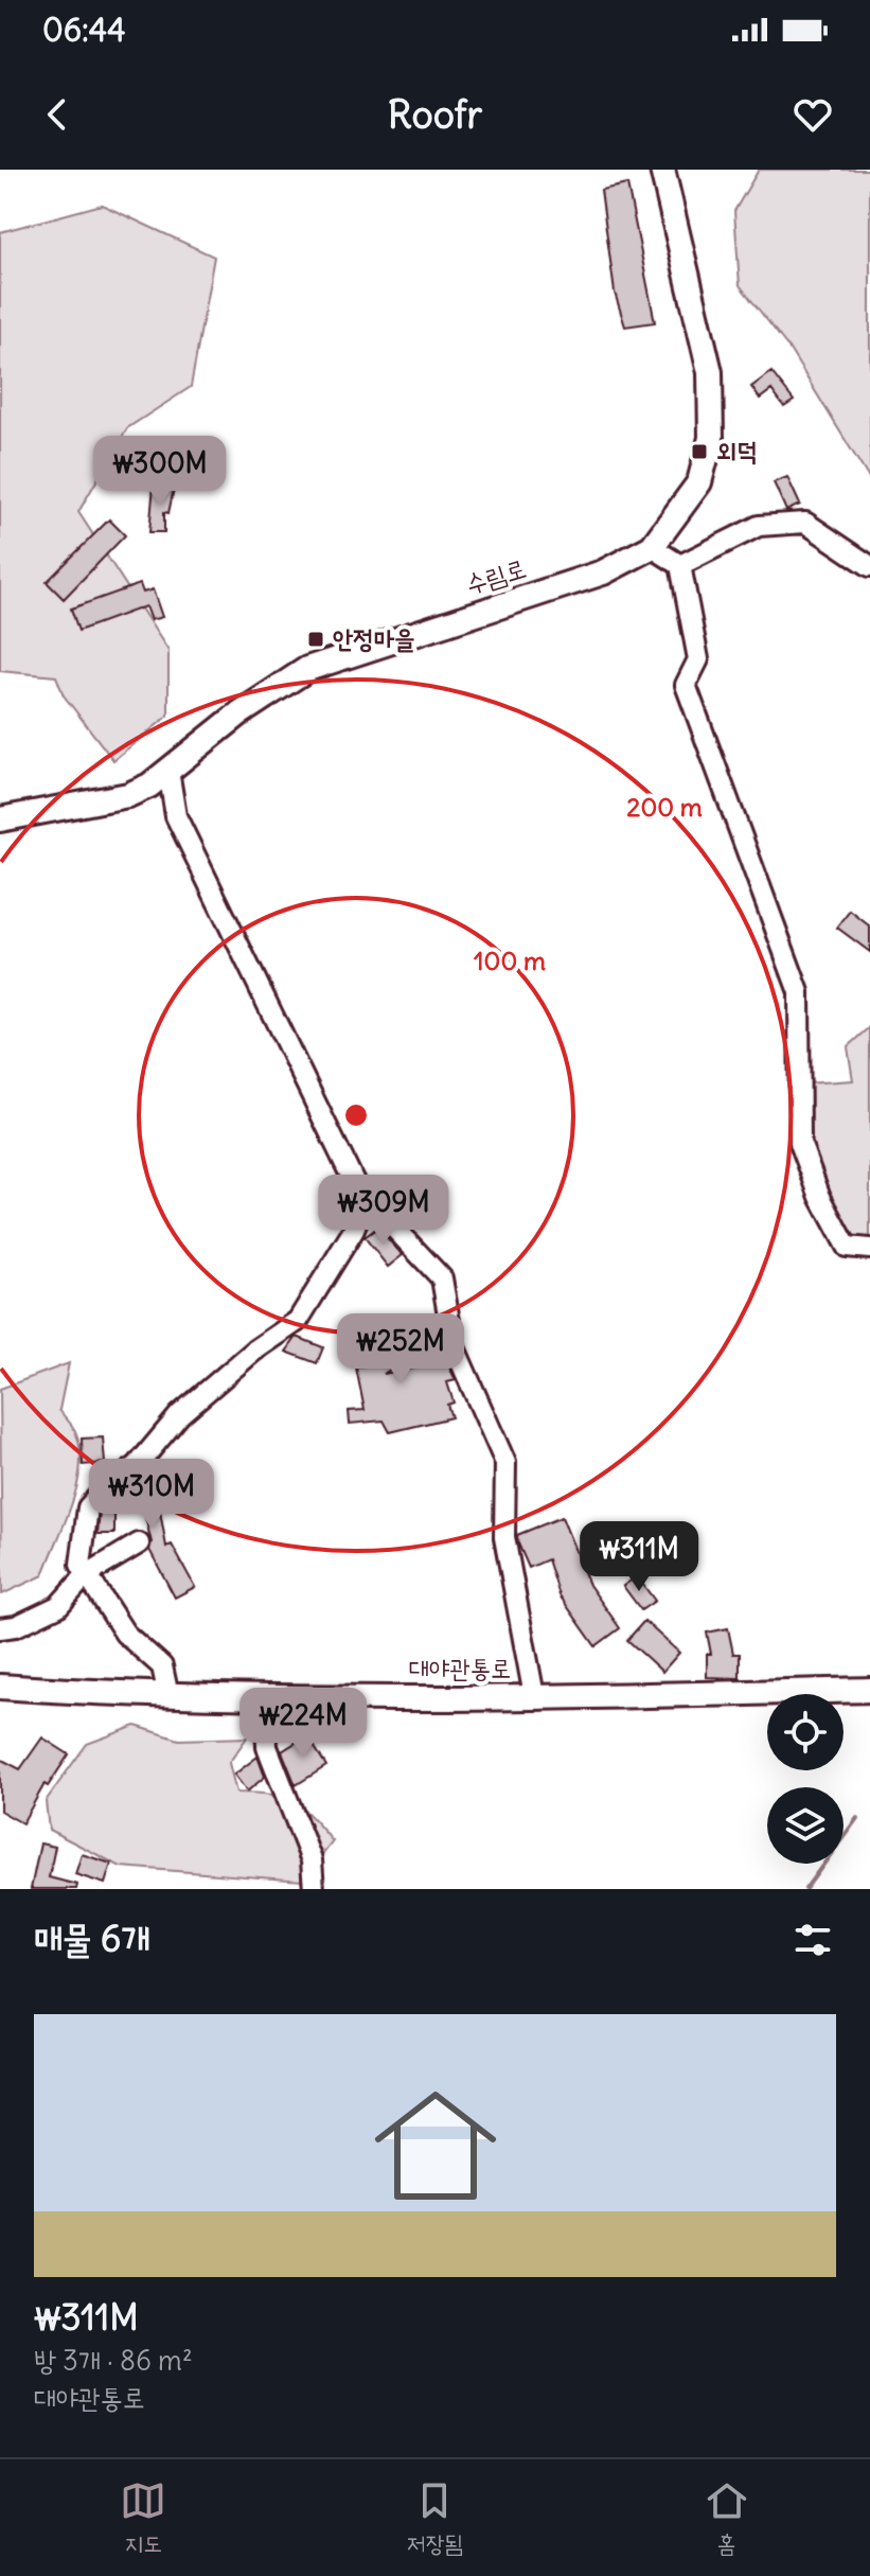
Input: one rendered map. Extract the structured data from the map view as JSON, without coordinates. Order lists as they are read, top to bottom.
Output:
{
  "streets": {
    "main road": ["수림로", "대야관통로"]
  },
  "places": {
    "transit": ["외덕", "안정마을"]
  },
  "page": {
    "status": "06:44",
    "header": "Roofr",
    "price": [
      "₩300M",
      "₩309M",
      "₩252M",
      "₩310M",
      "₩311M",
      "₩224M"
    ],
    "heading": "매물 6개",
    "list": [
      {
        "name": "₩311M",
        "note": "방 3개 · 86 m² · 대야관통로"
      }
    ],
    "tabs": ["지도", "저장됨", "홈"]
  },
  "rings": ["200 m", "100 m"]
}
